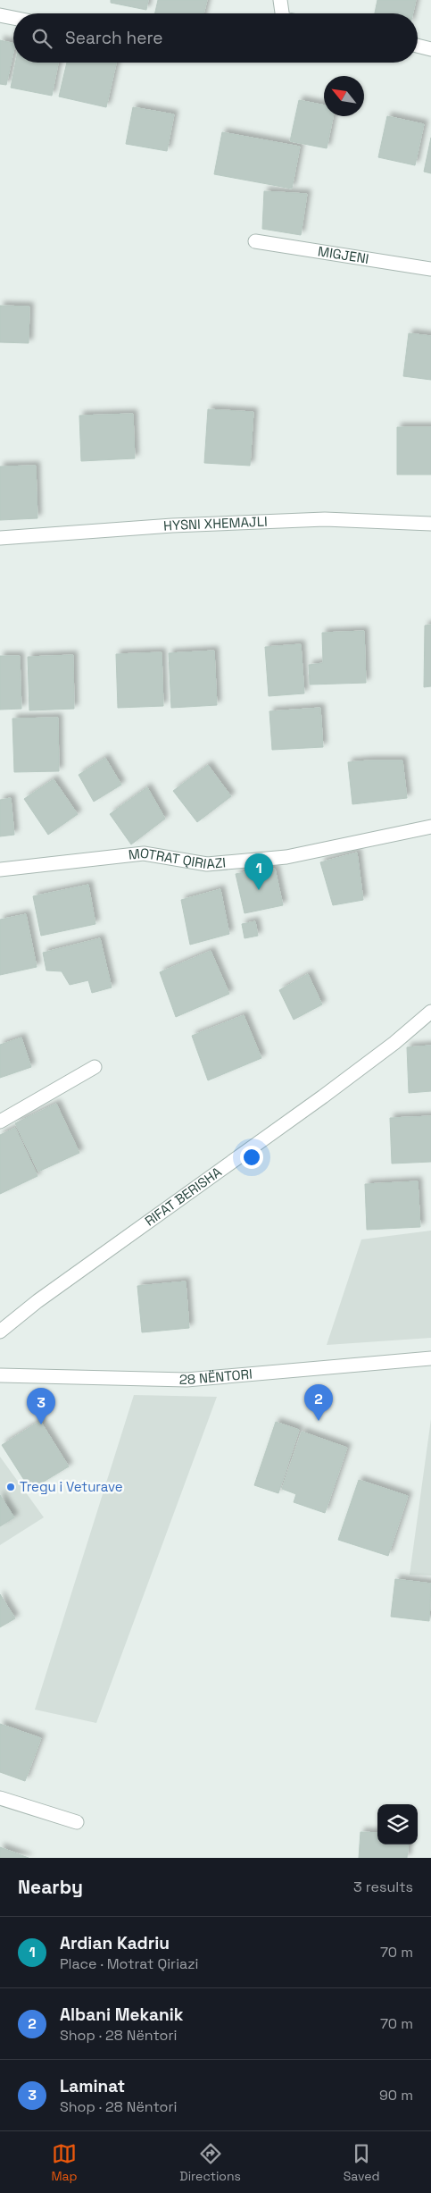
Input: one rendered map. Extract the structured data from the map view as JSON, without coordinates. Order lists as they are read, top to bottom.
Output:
{
  "streets": {
    "street": [
      "MIGJENI",
      "HYSNI XHEMAJLI",
      "MOTRAT QIRIAZI",
      "RIFAT BERISHA",
      "28 NËNTORI"
    ]
  },
  "places": ["Tregu i Veturave"],
  "north": "top left",
  "page": {
    "search": "Search here",
    "pins": ["1", "2", "3"],
    "heading": ["Nearby", "3 results"],
    "list": [
      {
        "mark": "1",
        "name": "Ardian Kadriu",
        "note": "Place · Motrat Qiriazi",
        "value": "70 m"
      },
      {
        "mark": "2",
        "name": "Albani Mekanik",
        "note": "Shop · 28 Nëntori",
        "value": "70 m"
      },
      {
        "mark": "3",
        "name": "Laminat",
        "note": "Shop · 28 Nëntori",
        "value": "90 m"
      }
    ],
    "nav": ["Map", "Directions", "Saved"]
  }
}
